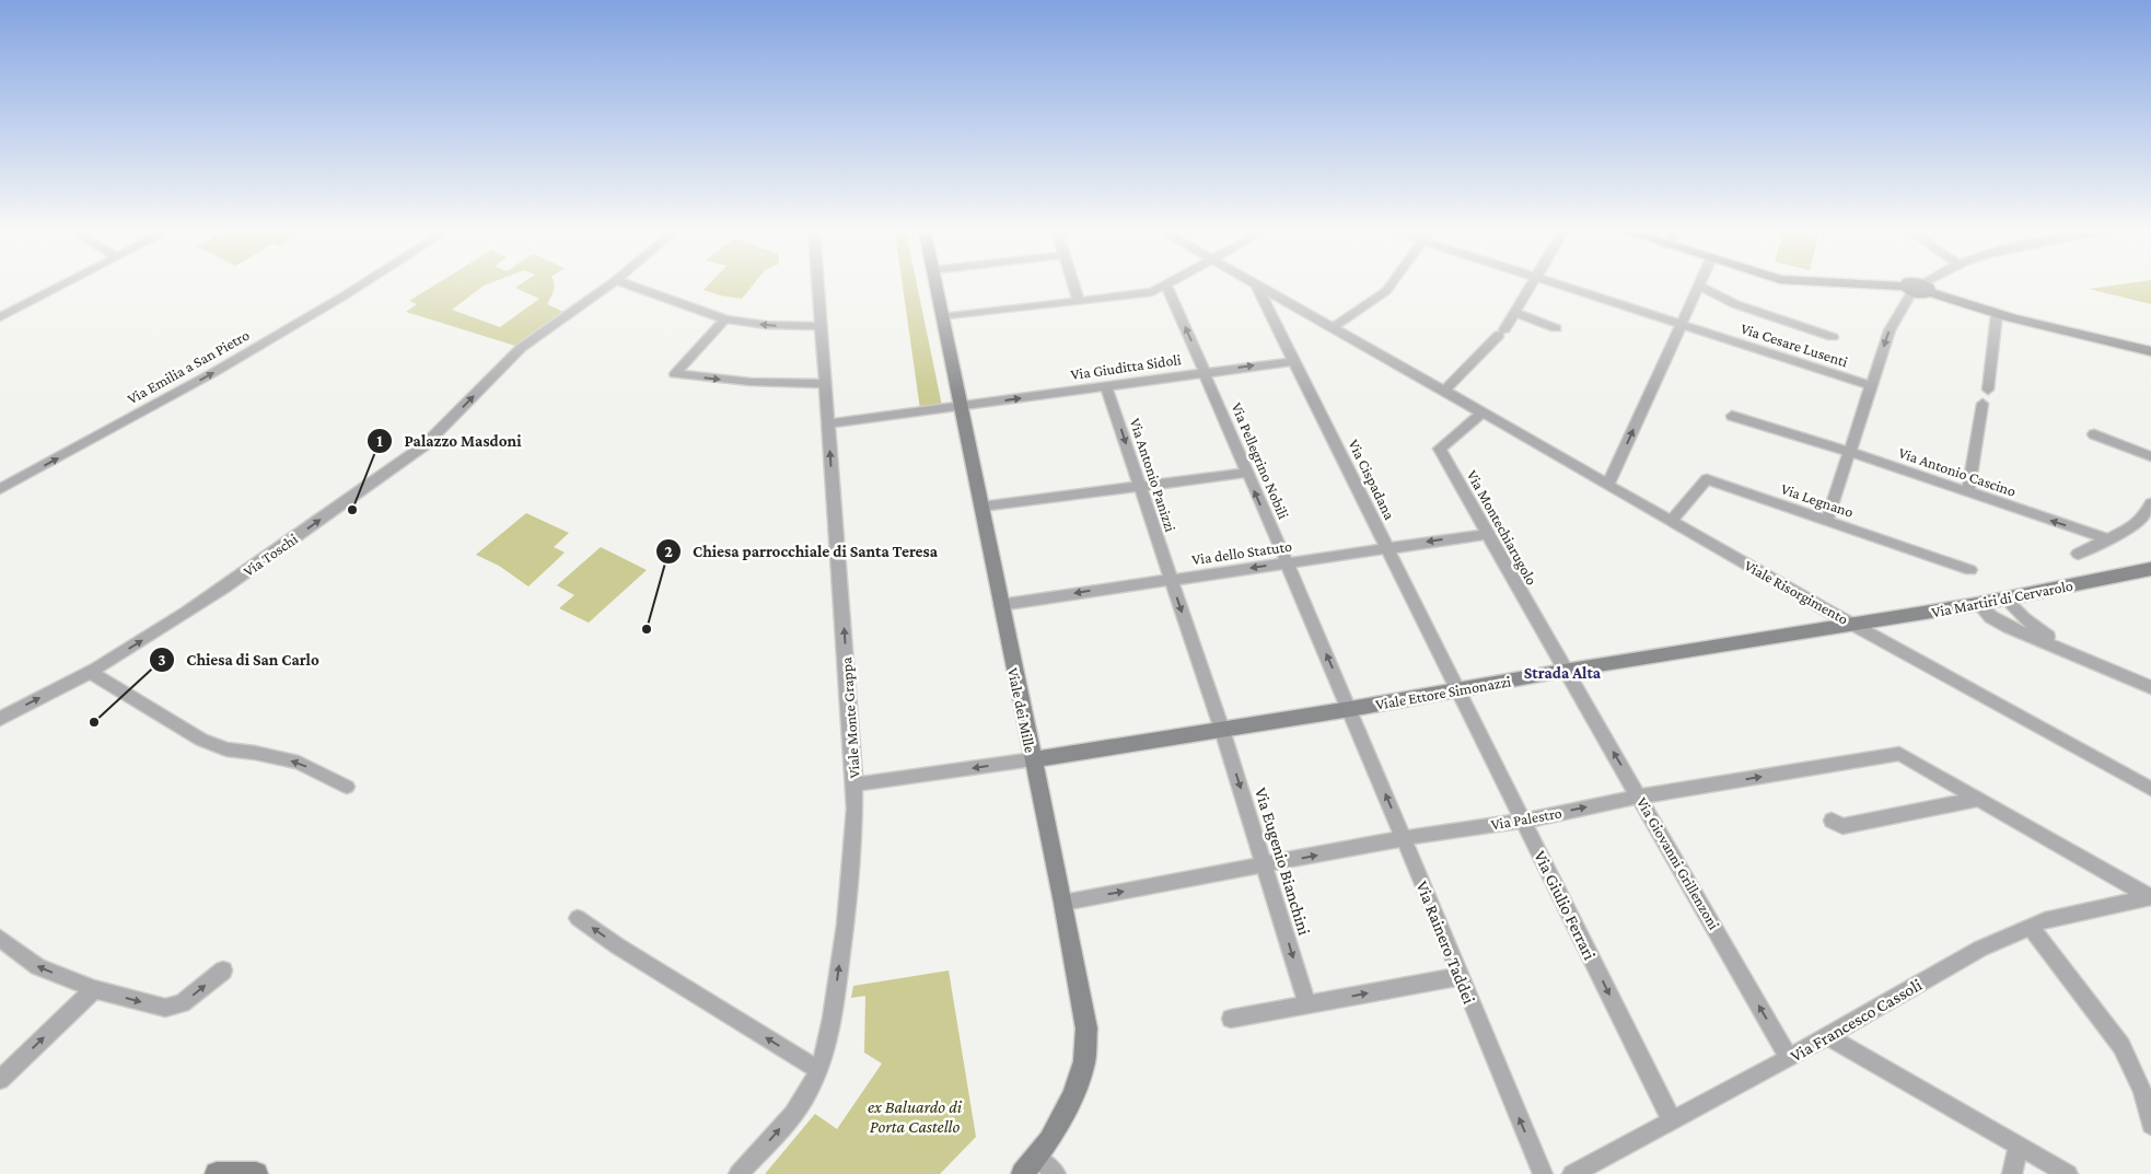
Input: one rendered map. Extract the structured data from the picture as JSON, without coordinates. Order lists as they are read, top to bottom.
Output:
{
  "streets": {
    "street": [
      "Via Cesare Lusenti",
      "Via Emilia a San Pietro",
      "Via Giuditta Sidoli",
      "Via Pellegrino Nobili",
      "Via Antonio Cascino",
      "Via Antonio Panizzi",
      "Via Cispadana",
      "Via Legnano",
      "Via Montechiarugolo",
      "Via dello Statuto",
      "Via Toschi",
      "Viale Risorgimento",
      "Via Martiri di Cervarolo",
      "Viale Ettore Simonazzi",
      "Viale dei Mille",
      "Viale Monte Grappa",
      "Via Palestro",
      "Via Eugenio Bianchini",
      "Via Giovanni Grillenzoni",
      "Via Giulio Ferrari",
      "Via Rainero Taddei",
      "Via Francesco Cassoli"
    ]
  },
  "crossings": [
    ["Via Giuditta Sidoli", "Via Pellegrino Nobili"],
    ["Via Giuditta Sidoli", "Via Antonio Panizzi"],
    ["Via Giuditta Sidoli", "Via Cispadana"],
    ["Via Giuditta Sidoli", "Viale dei Mille"],
    ["Via Giuditta Sidoli", "Viale Monte Grappa"],
    ["Via Pellegrino Nobili", "Via dello Statuto"],
    ["Via Pellegrino Nobili", "Viale Ettore Simonazzi"],
    ["Via Pellegrino Nobili", "Via Rainero Taddei"],
    ["Via Antonio Panizzi", "Via dello Statuto"],
    ["Via Antonio Panizzi", "Viale Ettore Simonazzi"],
    ["Via Antonio Panizzi", "Via Eugenio Bianchini"],
    ["Via Cispadana", "Via dello Statuto"],
    ["Via Cispadana", "Viale Ettore Simonazzi"],
    ["Via Cispadana", "Via Giulio Ferrari"],
    ["Via Legnano", "Viale Risorgimento"],
    ["Via Montechiarugolo", "Via dello Statuto"],
    ["Via Montechiarugolo", "Viale Risorgimento"],
    ["Via Montechiarugolo", "Viale Ettore Simonazzi"],
    ["Via Montechiarugolo", "Via Giovanni Grillenzoni"],
    ["Via dello Statuto", "Viale dei Mille"],
    ["Viale Risorgimento", "Via Martiri di Cervarolo"],
    ["Viale Risorgimento", "Viale Ettore Simonazzi"],
    ["Via Martiri di Cervarolo", "Viale Ettore Simonazzi"],
    ["Viale Ettore Simonazzi", "Viale dei Mille"],
    ["Viale Ettore Simonazzi", "Via Eugenio Bianchini"],
    ["Viale Ettore Simonazzi", "Via Giovanni Grillenzoni"],
    ["Viale Ettore Simonazzi", "Via Giulio Ferrari"],
    ["Viale Ettore Simonazzi", "Via Rainero Taddei"],
    ["Viale dei Mille", "Via Palestro"],
    ["Via Palestro", "Via Eugenio Bianchini"],
    ["Via Palestro", "Via Giovanni Grillenzoni"],
    ["Via Palestro", "Via Giulio Ferrari"],
    ["Via Palestro", "Via Rainero Taddei"],
    ["Via Palestro", "Via Francesco Cassoli"],
    ["Via Giovanni Grillenzoni", "Via Francesco Cassoli"],
    ["Via Giulio Ferrari", "Via Francesco Cassoli"]
  ],
  "one_way": [
    "Via Emilia a San Pietro",
    "Via Pellegrino Nobili",
    "Via Antonio Panizzi",
    "Via Toschi",
    "Viale Monte Grappa",
    "Via Palestro",
    "Via Eugenio Bianchini",
    "Via Giovanni Grillenzoni",
    "Via Giulio Ferrari",
    "Via Rainero Taddei"
  ],
  "districts": ["Strada Alta"],
  "parks": ["ex Baluardo di Porta Castello"],
  "places": ["Palazzo Masdoni", "Chiesa parrocchiale di Santa Teresa", "Chiesa di San Carlo"]
}
